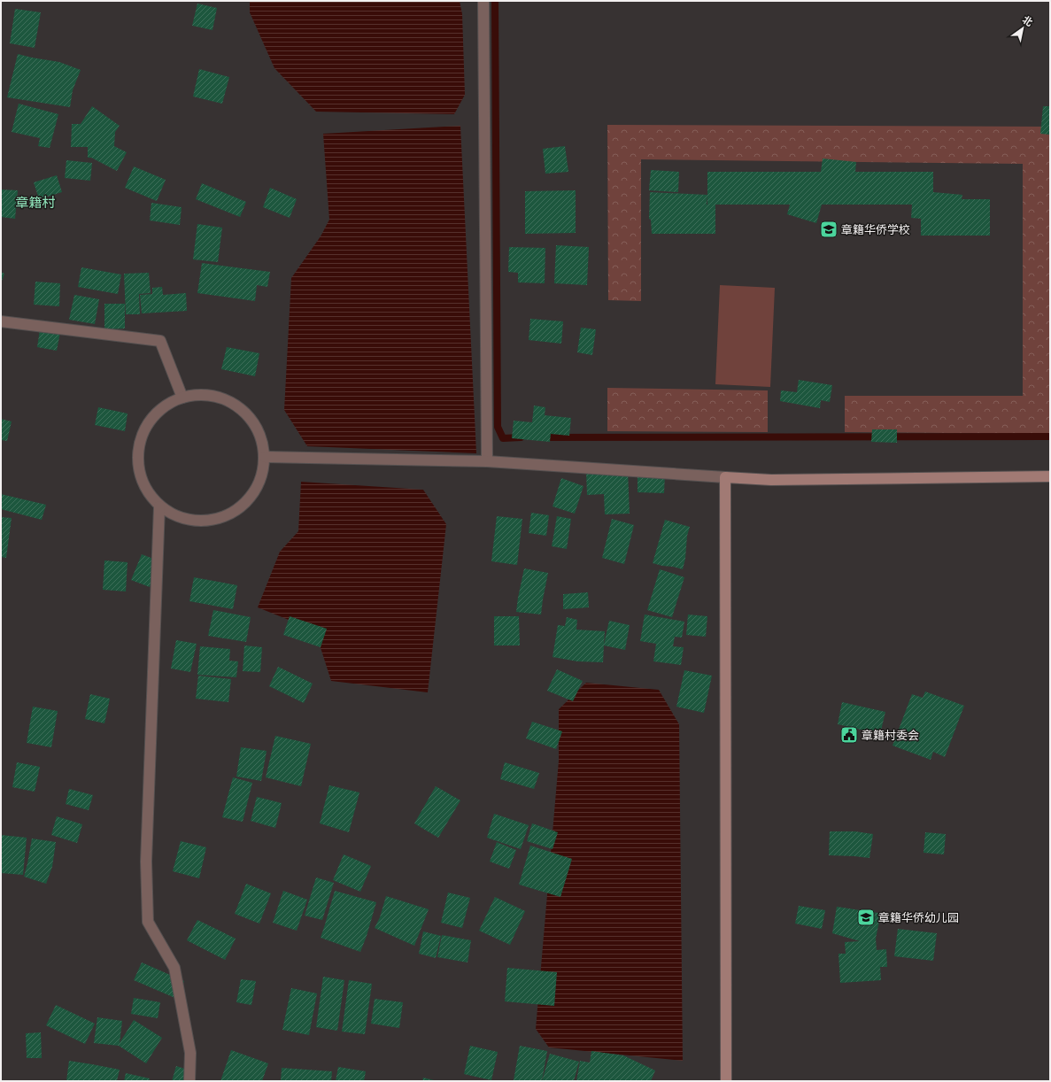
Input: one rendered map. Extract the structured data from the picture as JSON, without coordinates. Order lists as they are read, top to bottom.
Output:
{
  "districts": ["章籍村"],
  "places": {
    "school or university": ["章籍华侨学校", "章籍华侨幼儿园"],
    "public building": ["章籍村委会"]
  },
  "north": "top right"
}
